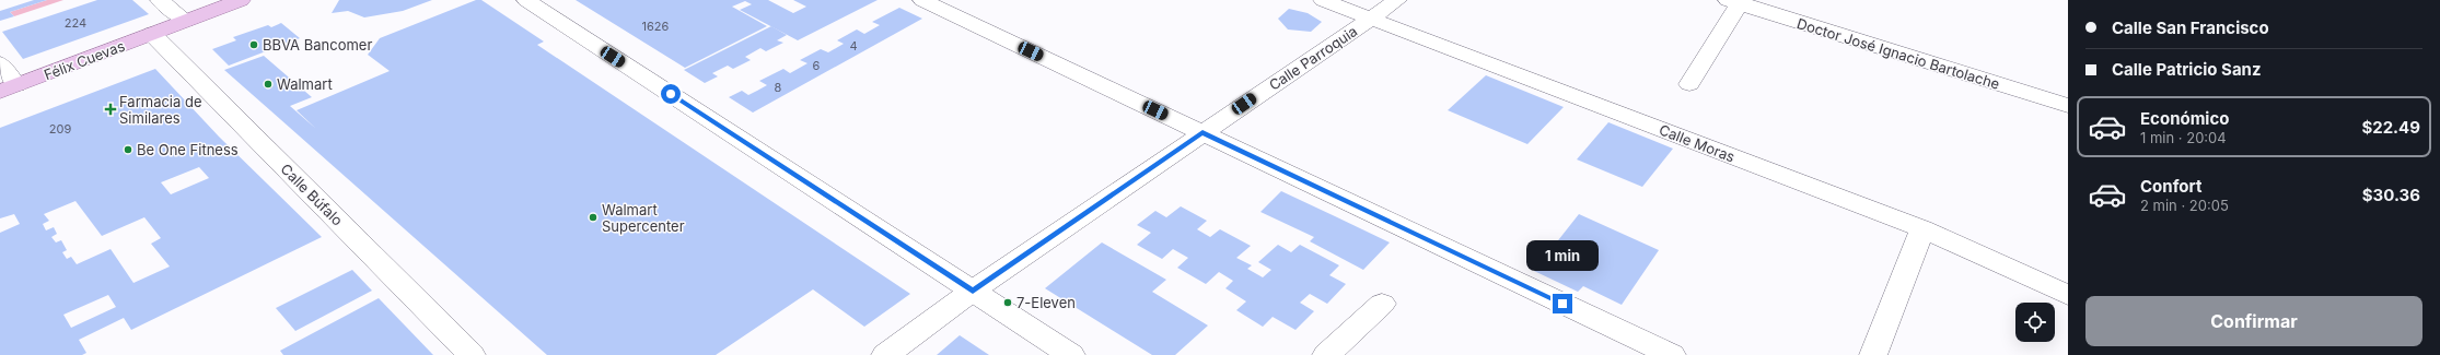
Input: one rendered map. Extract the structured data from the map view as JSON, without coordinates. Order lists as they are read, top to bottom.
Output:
{
  "streets": {
    "main road": ["Félix Cuevas"],
    "street": [
      "Doctor José Ignacio Bartolache",
      "Calle Parroquia",
      "Calle Moras",
      "Calle Búfalo"
    ]
  },
  "crossings": [
    ["Calle Parroquia", "Calle Moras"],
    ["Félix Cuevas", "Calle Búfalo"]
  ],
  "places": {
    "other": [
      "BBVA Bancomer",
      "Walmart",
      "Be One Fitness",
      "Walmart Supercenter",
      "7-Eleven"
    ],
    "health": ["Farmacia de Similares"]
  },
  "house_numbers": [
    "224",
    "1626",
    "4",
    "6",
    "8",
    "209"
  ],
  "page": {
    "banner": ["Calle San Francisco", "Calle Patricio Sanz"],
    "list": [
      {
        "name": "Económico",
        "note": "1 min · 20:04",
        "value": "$22.49"
      },
      {
        "name": "Confort",
        "note": "2 min · 20:05",
        "value": "$30.36"
      }
    ],
    "bubble": "1 min",
    "buttons": "Confirmar"
  }
}
